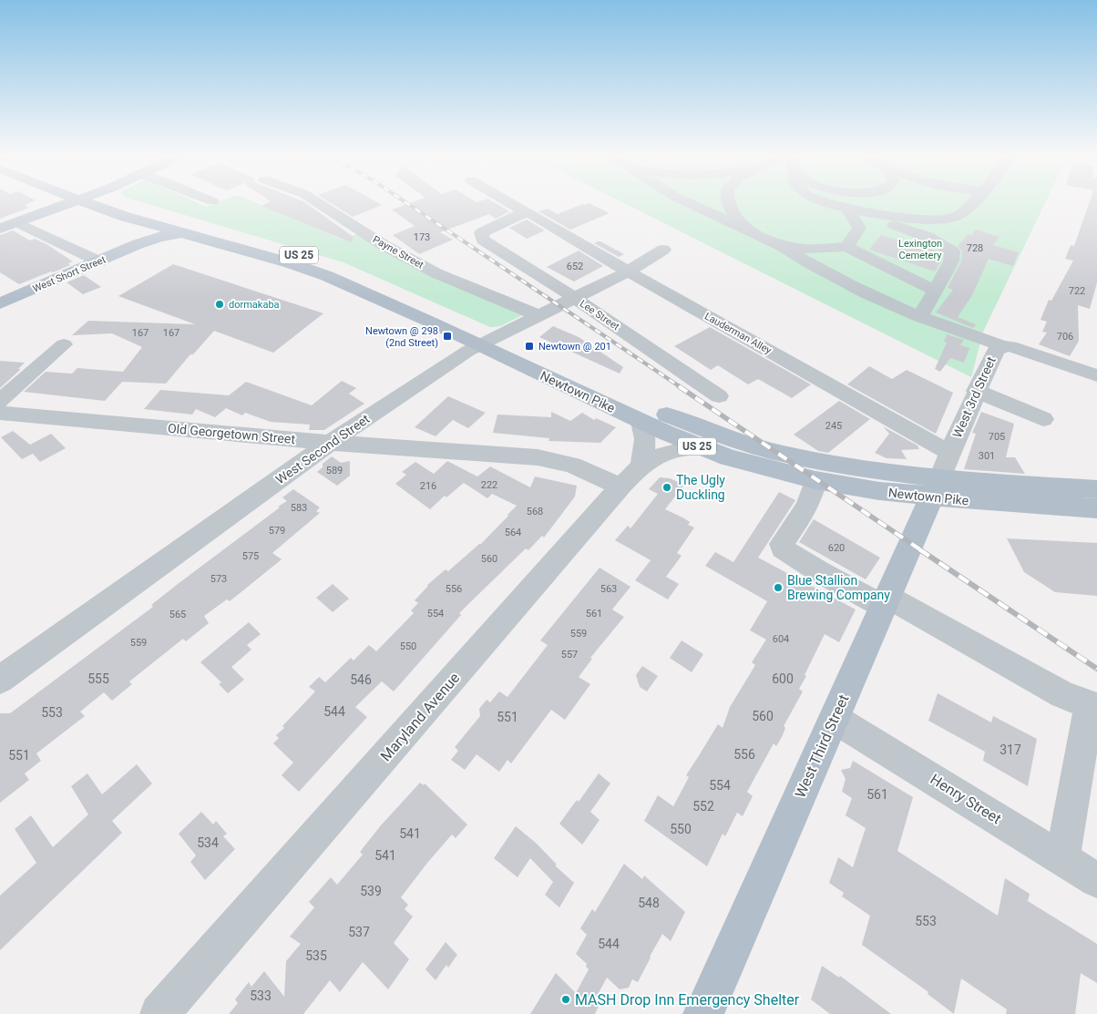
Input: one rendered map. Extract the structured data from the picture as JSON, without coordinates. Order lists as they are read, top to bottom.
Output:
{
  "streets": {
    "main road": [
      "US 25",
      "West Short Street",
      "Newtown Pike",
      "West Third Street"
    ],
    "street": [
      "Payne Street",
      "Lee Street",
      "Lauderman Alley",
      "West 3rd Street",
      "Old Georgetown Street",
      "West Second Street",
      "Maryland Avenue",
      "Henry Street"
    ]
  },
  "crossings": [
    ["Payne Street", "West Second Street"],
    ["West Short Street", "Newtown Pike"],
    ["Lee Street", "Lauderman Alley"],
    ["Lee Street", "West Second Street"],
    ["Lauderman Alley", "Newtown Pike"],
    ["Lauderman Alley", "West 3rd Street"],
    ["Lauderman Alley", "West Second Street"],
    ["Lauderman Alley", "West Third Street"],
    ["Newtown Pike", "West 3rd Street"],
    ["Newtown Pike", "West Second Street"],
    ["Newtown Pike", "Maryland Avenue"],
    ["Newtown Pike", "West Third Street"],
    ["West 3rd Street", "West Third Street"],
    ["Old Georgetown Street", "West Second Street"],
    ["Old Georgetown Street", "Maryland Avenue"],
    ["West Third Street", "Henry Street"]
  ],
  "parks": ["Lexington Cemetery"],
  "places": {
    "other": [
      "dormakaba",
      "The Ugly Duckling",
      "Blue Stallion Brewing Company",
      "MASH Drop Inn Emergency Shelter"
    ],
    "transit": ["Newtown @ 298 (2nd Street)", "Newtown @ 201"]
  },
  "house_numbers": [
    "173",
    "728",
    "652",
    "722",
    "167",
    "167",
    "706",
    "245",
    "705",
    "301",
    "589",
    "222",
    "216",
    "583",
    "568",
    "579",
    "564",
    "620",
    "575",
    "560",
    "573",
    "556",
    "563",
    "554",
    "561",
    "565",
    "559",
    "604",
    "559",
    "550",
    "557",
    "555",
    "600",
    "546",
    "544",
    "553",
    "560",
    "551",
    "317",
    "556",
    "551",
    "554",
    "561",
    "552",
    "550",
    "541",
    "534",
    "541",
    "539",
    "548",
    "553",
    "537",
    "544",
    "535",
    "533"
  ]
}
